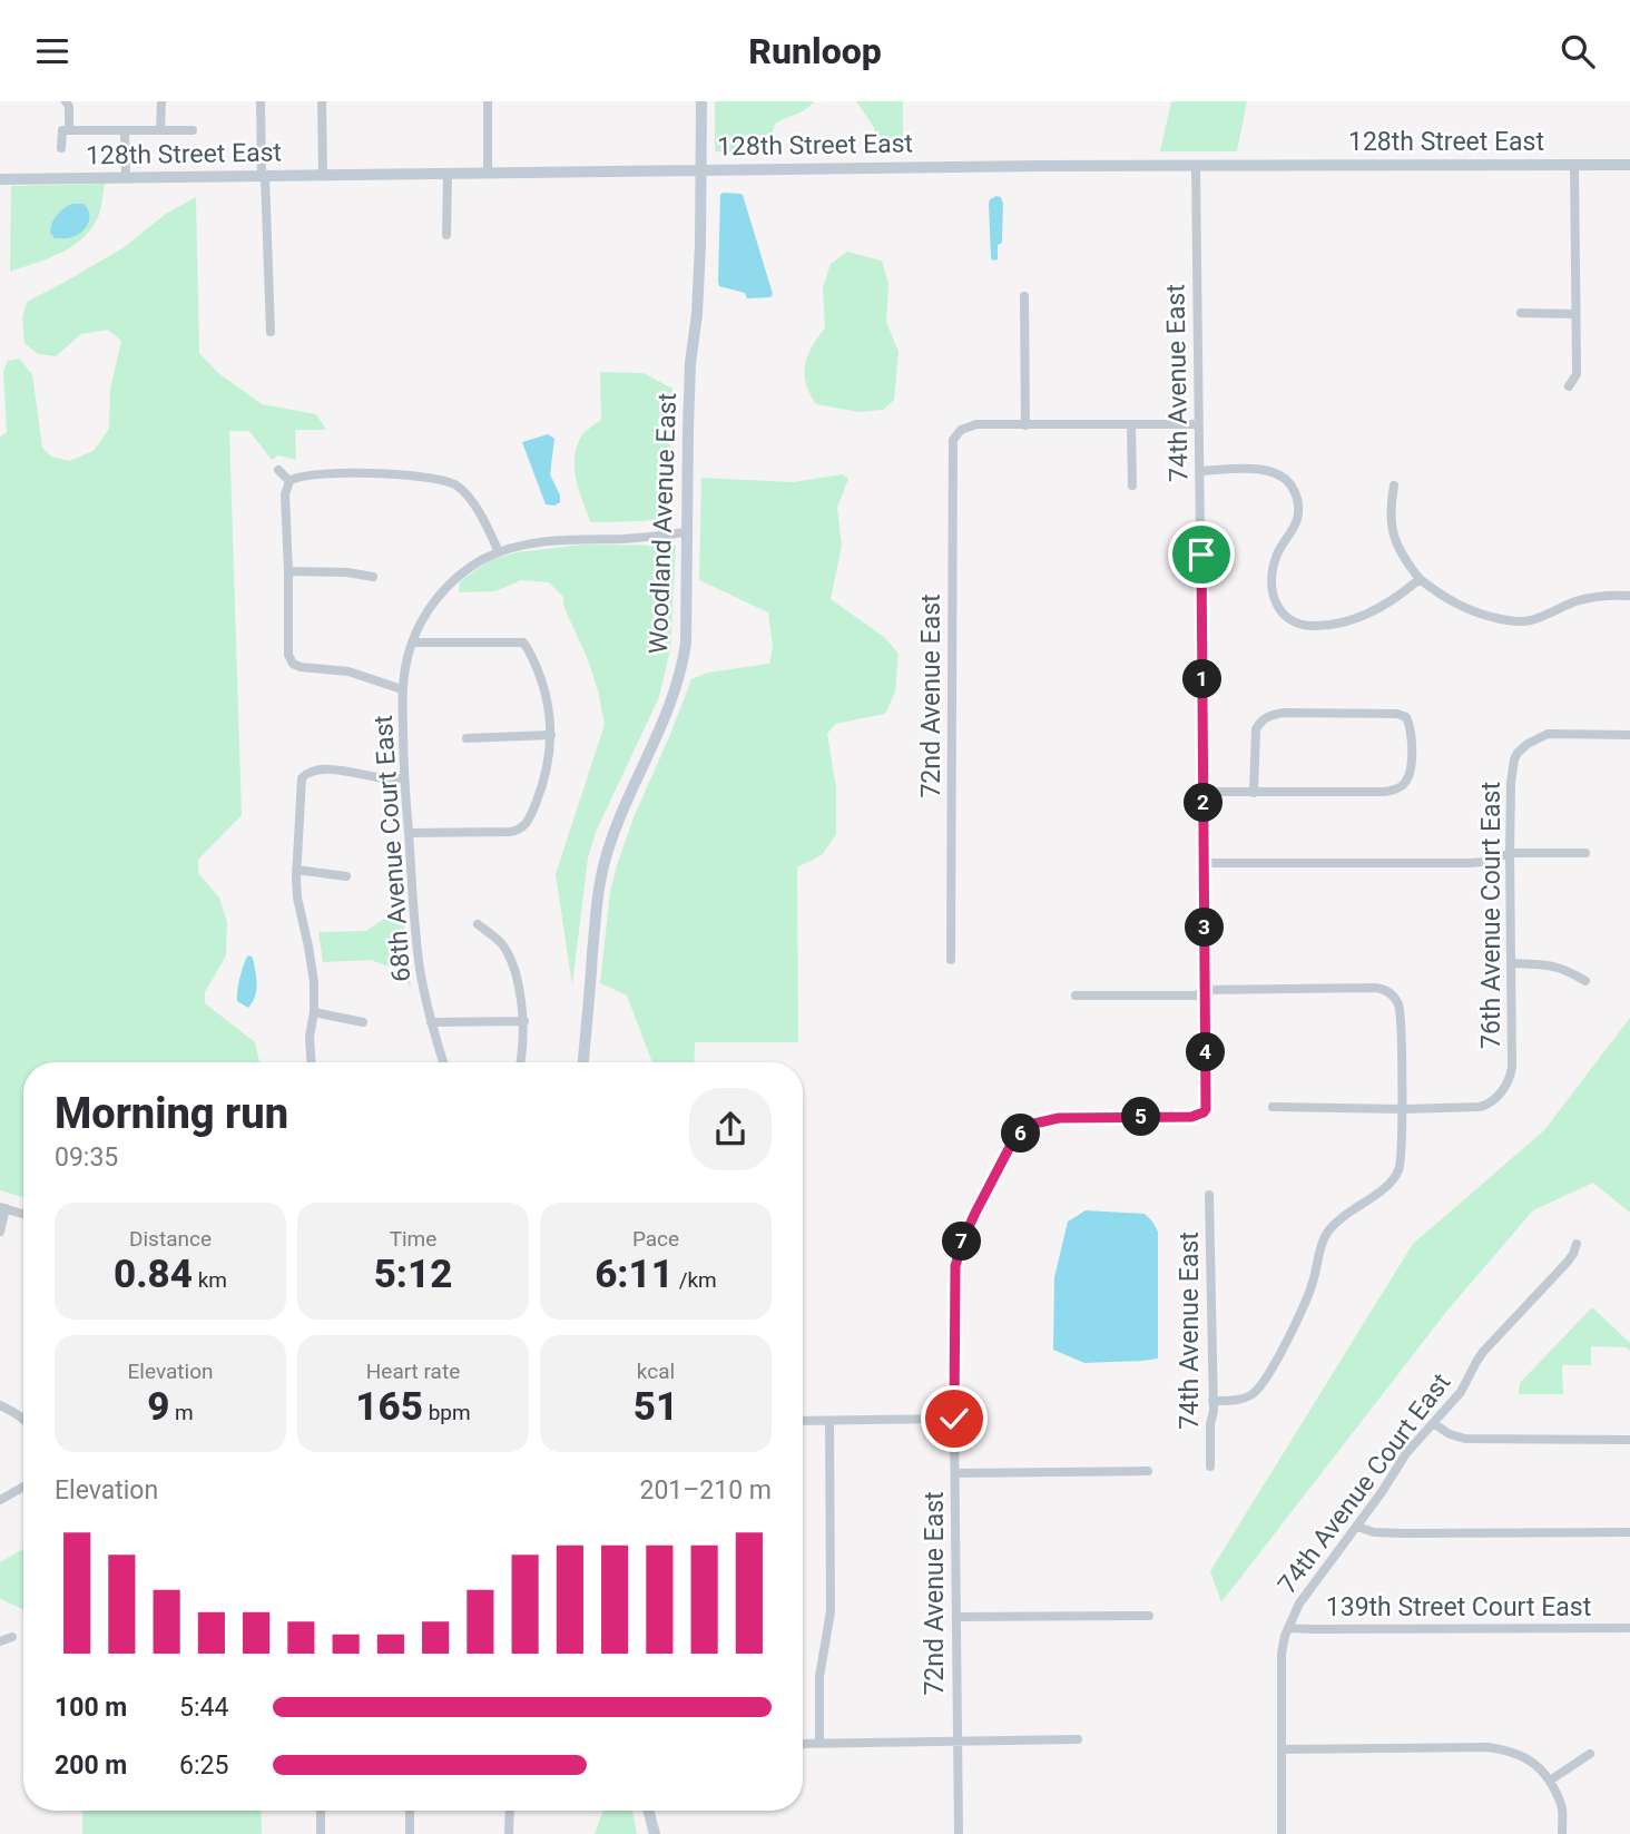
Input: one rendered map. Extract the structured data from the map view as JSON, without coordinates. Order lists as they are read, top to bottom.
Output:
{
  "streets": {
    "street": [
      "128th Street East",
      "74th Avenue East",
      "Woodland Avenue East",
      "72nd Avenue East",
      "68th Avenue Court East",
      "76th Avenue Court East",
      "74th Avenue Court East",
      "139th Street Court East"
    ]
  },
  "crossings": [
    ["128th Street East", "74th Avenue East"],
    ["128th Street East", "Woodland Avenue East"],
    ["74th Avenue East", "72nd Avenue East"],
    ["Woodland Avenue East", "68th Avenue Court East"],
    ["74th Avenue Court East", "139th Street Court East"]
  ],
  "page": {
    "header": "Runloop",
    "pins": [
      "1",
      "2",
      "3",
      "4",
      "5",
      "6",
      "7"
    ],
    "heading": ["Morning run", "09:35"],
    "stats": [
      ["Distance", "0.84 km"],
      ["Time", "5:12"],
      ["Pace", "6:11 /km"],
      ["Elevation", "9 m"],
      ["Heart rate", "165 bpm"],
      ["kcal", "51"]
    ],
    "chart": ["Elevation", "201–210 m"],
    "list": [
      {
        "name": "100 m",
        "note": "5:44"
      },
      {
        "name": "200 m",
        "note": "6:25"
      }
    ]
  }
}
